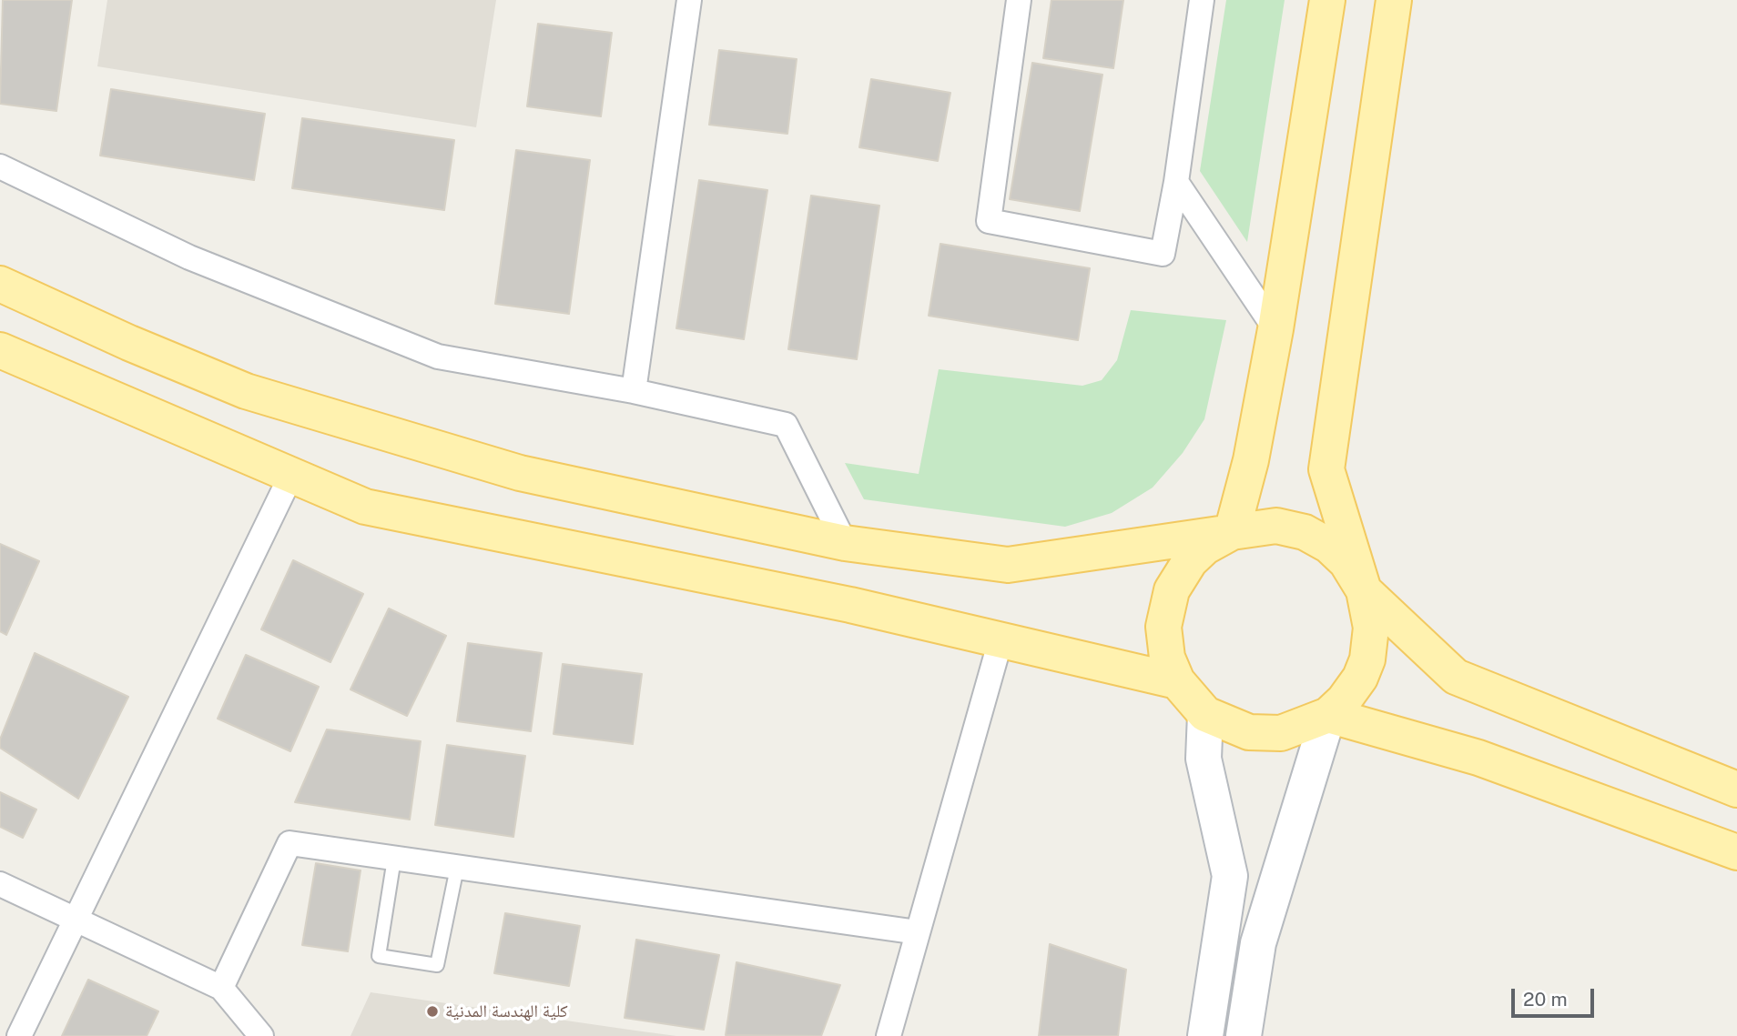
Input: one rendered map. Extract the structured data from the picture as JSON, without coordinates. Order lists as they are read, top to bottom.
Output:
{
  "places": ["كلية الهندسة المدنية"],
  "scale_bar": "20 m"
}
